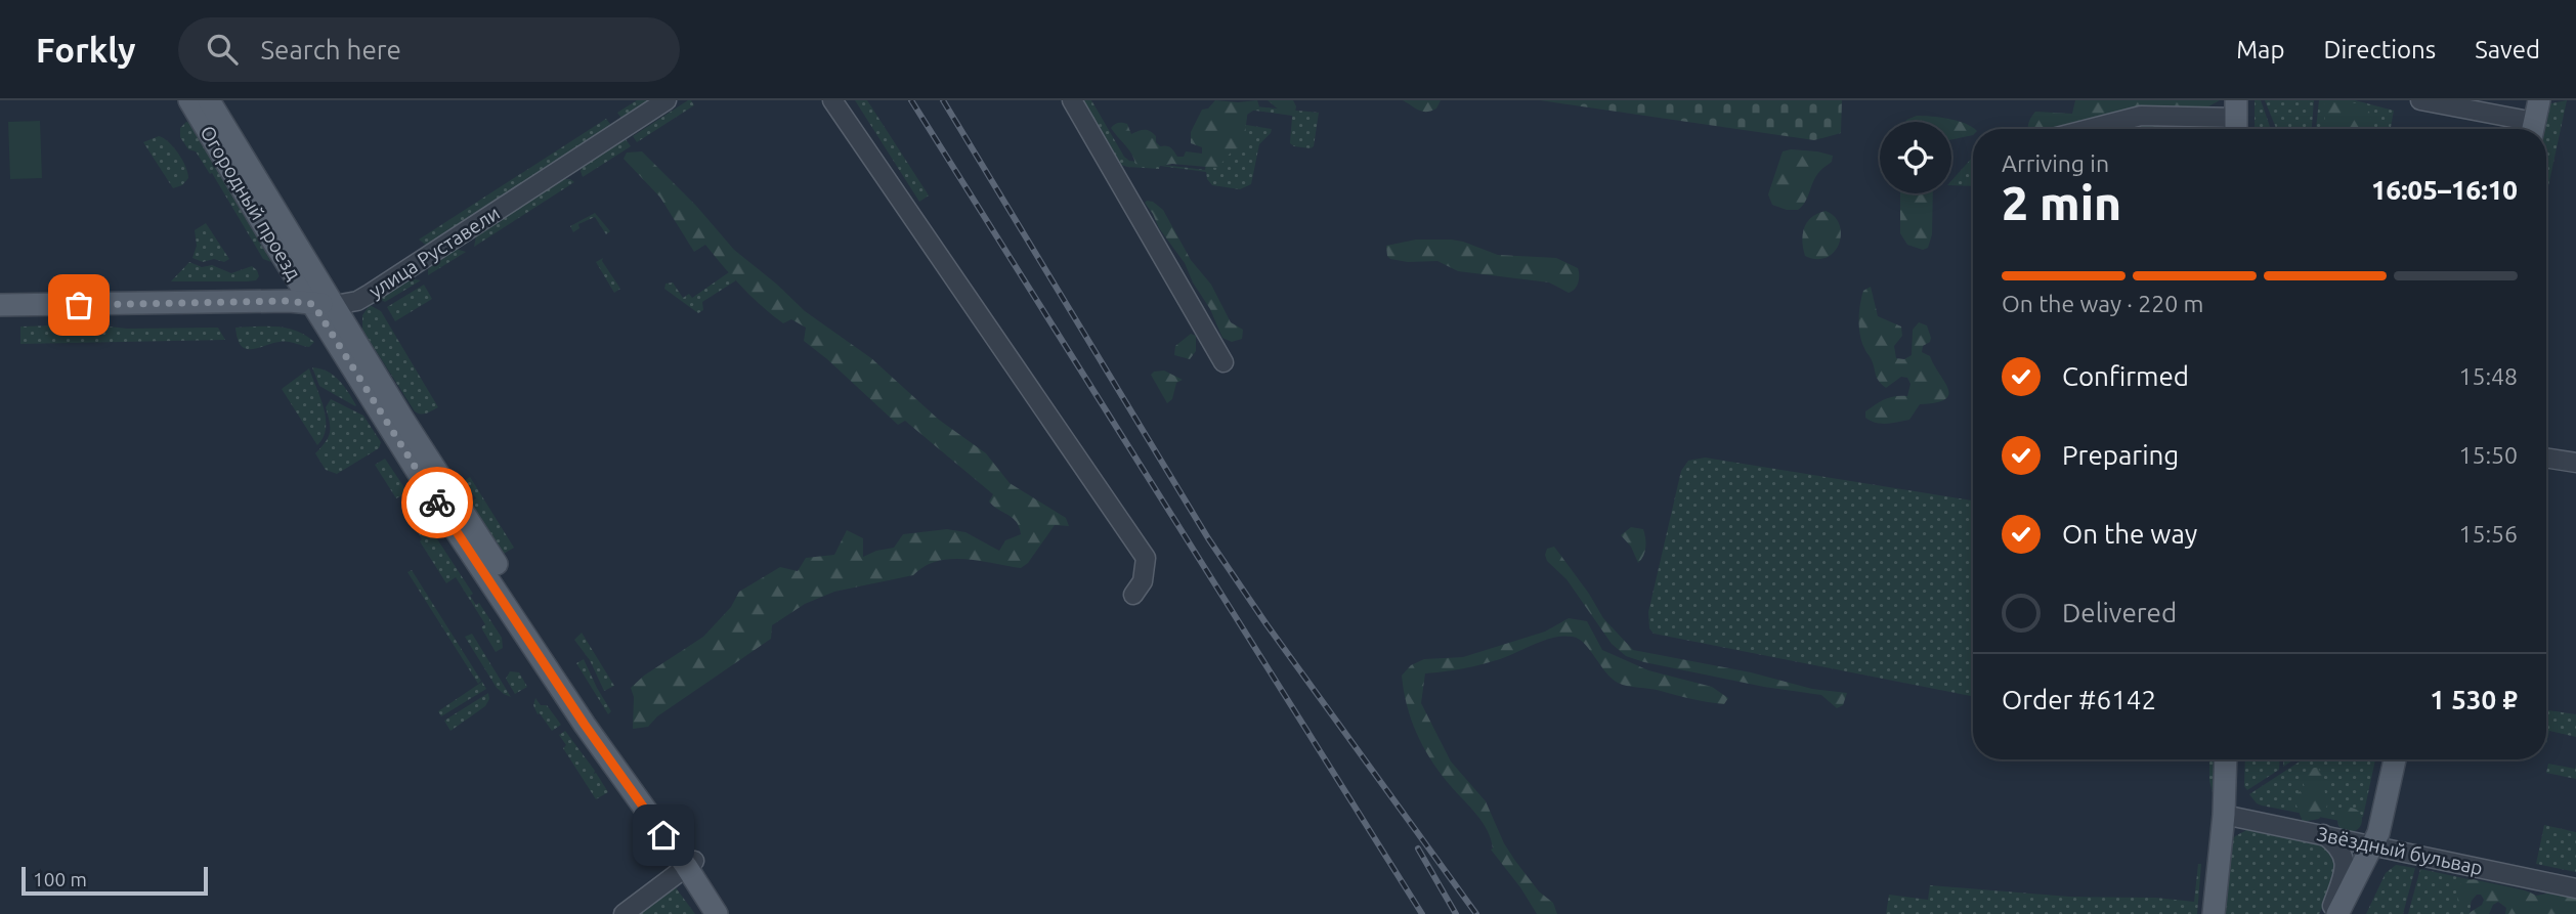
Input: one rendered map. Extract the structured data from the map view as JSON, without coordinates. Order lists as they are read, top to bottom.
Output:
{
  "streets": {
    "main road": ["Огородный проезд", "улица Руставели"],
    "street": ["Звёздный бульвар"]
  },
  "crossings": [
    ["Огородный проезд", "улица Руставели"]
  ],
  "scale_bar": "100 m",
  "page": {
    "header": "Forkly",
    "search": "Search here",
    "nav": ["Map", "Directions", "Saved"],
    "heading": ["2 min", "Arriving in", "16:05–16:10"],
    "panel": ["Order #6142", "1 530 ₽"],
    "bar": "On the way · 220 m",
    "list": [
      ["Confirmed", "15:48"],
      ["Preparing", "15:50"],
      ["On the way", "15:56"],
      "Delivered"
    ],
    "scale": "100 m"
  }
}
